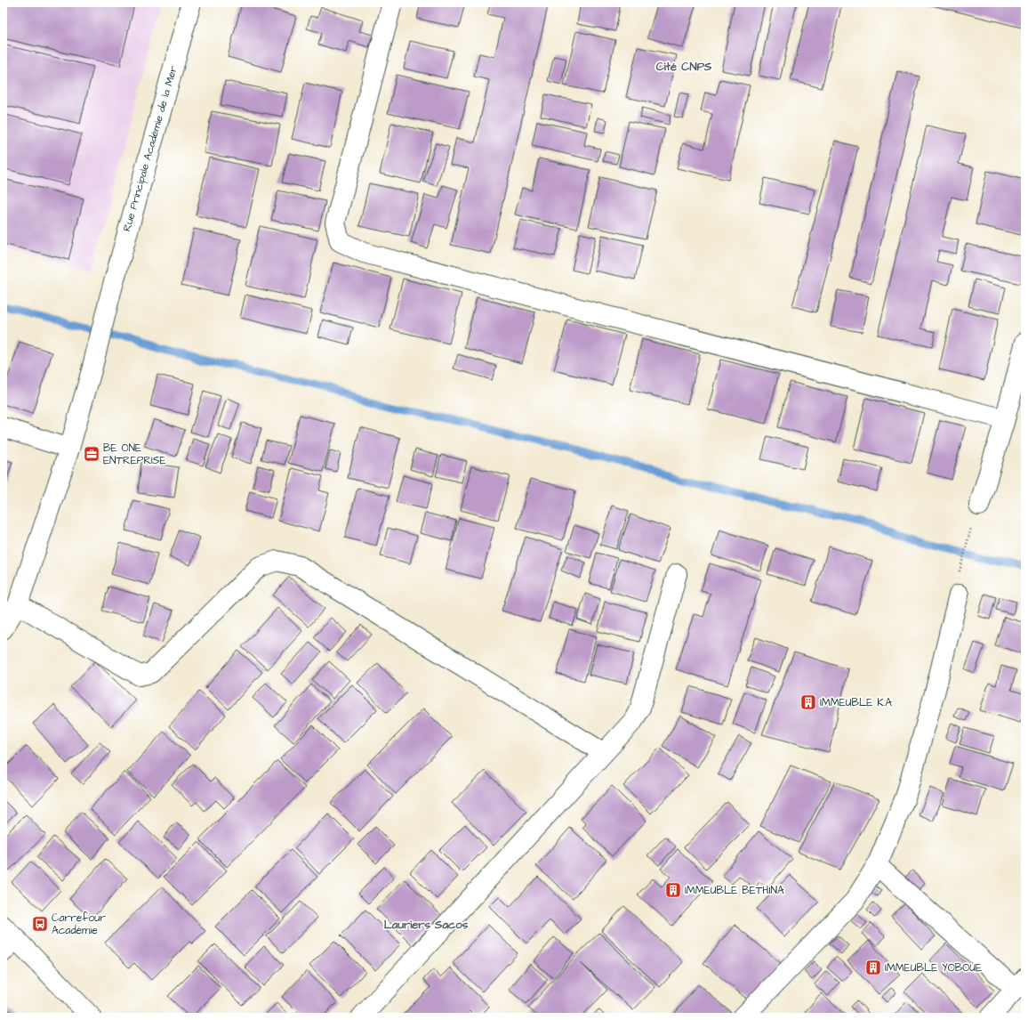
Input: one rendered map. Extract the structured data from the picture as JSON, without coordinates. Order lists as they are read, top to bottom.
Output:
{
  "streets": {
    "street": ["Rue Principale Académie de la Mer"]
  },
  "districts": ["Cité CNPS", "Lauriers Sacos"],
  "places": {
    "office": ["BE ONE ENTREPRISE"],
    "building": ["IMMEUBLE K.A", "IMMEUBLE BETHINA", "IMMEUBLE YOBOUE"],
    "bus stop": ["Carrefour Académie"]
  }
}
